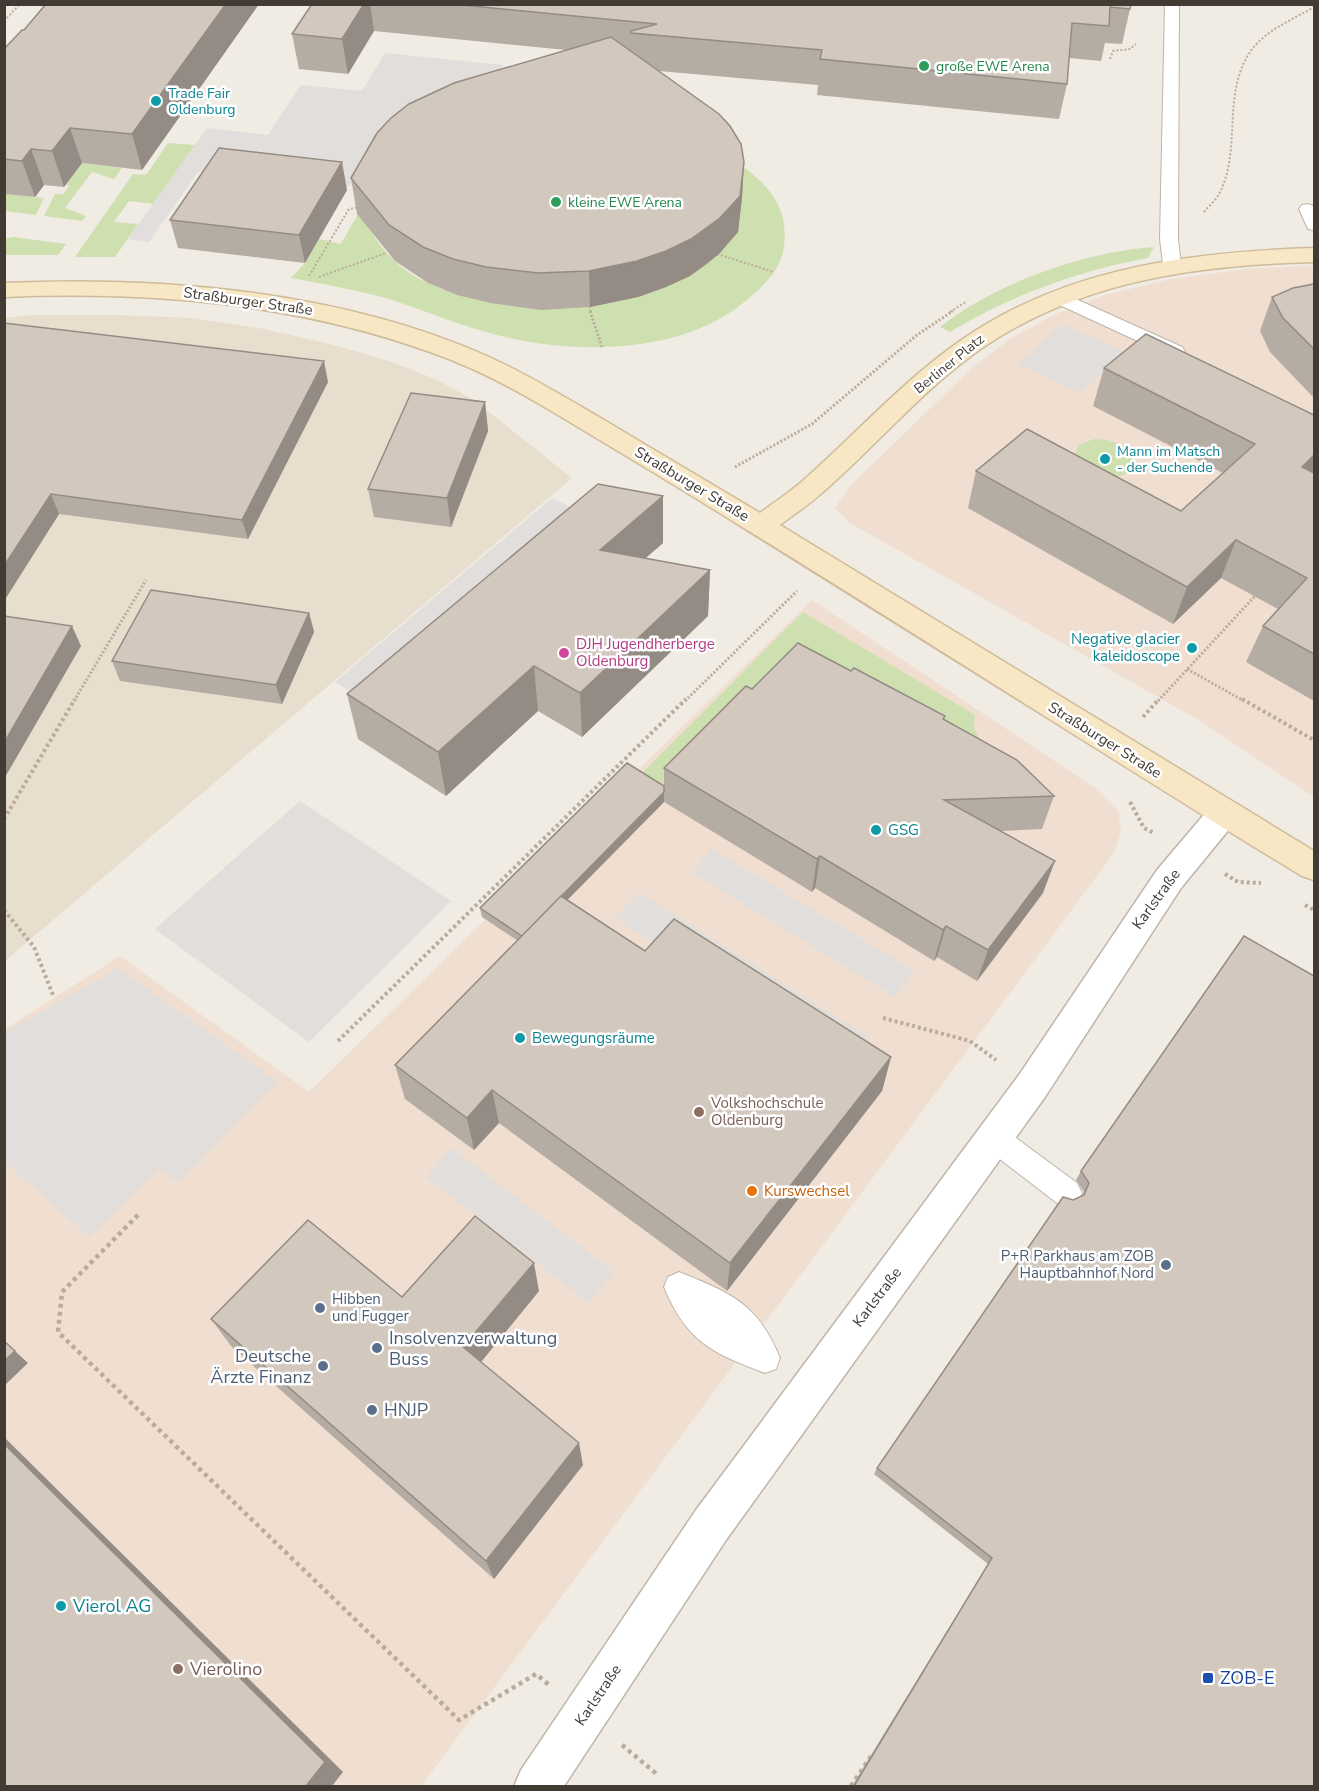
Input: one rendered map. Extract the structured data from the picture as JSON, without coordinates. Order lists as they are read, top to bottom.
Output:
{
  "streets": {
    "street": ["Straßburger Straße", "Berliner Platz", "Karlstraße"]
  },
  "crossings": [
    ["Straßburger Straße", "Berliner Platz"],
    ["Straßburger Straße", "Karlstraße"]
  ],
  "places": {
    "other": [
      "große EWE Arena",
      "Trade Fair Oldenburg",
      "kleine EWE Arena",
      "Mann im Matsch - der Suchende",
      "Negative glacier kaleidoscope",
      "DJH Jugendherberge Oldenburg",
      "GSG",
      "Bewegungsräume",
      "Volkshochschule Oldenburg",
      "Kurswechsel",
      "P+R Parkhaus am ZOB Hauptbahnhof Nord",
      "Hibben und Fugger",
      "Insolvenzverwaltung Buss",
      "Deutsche Ärzte Finanz",
      "HNJP",
      "Vierol AG",
      "Vierolino"
    ],
    "transit": ["ZOB-E"]
  }
}
